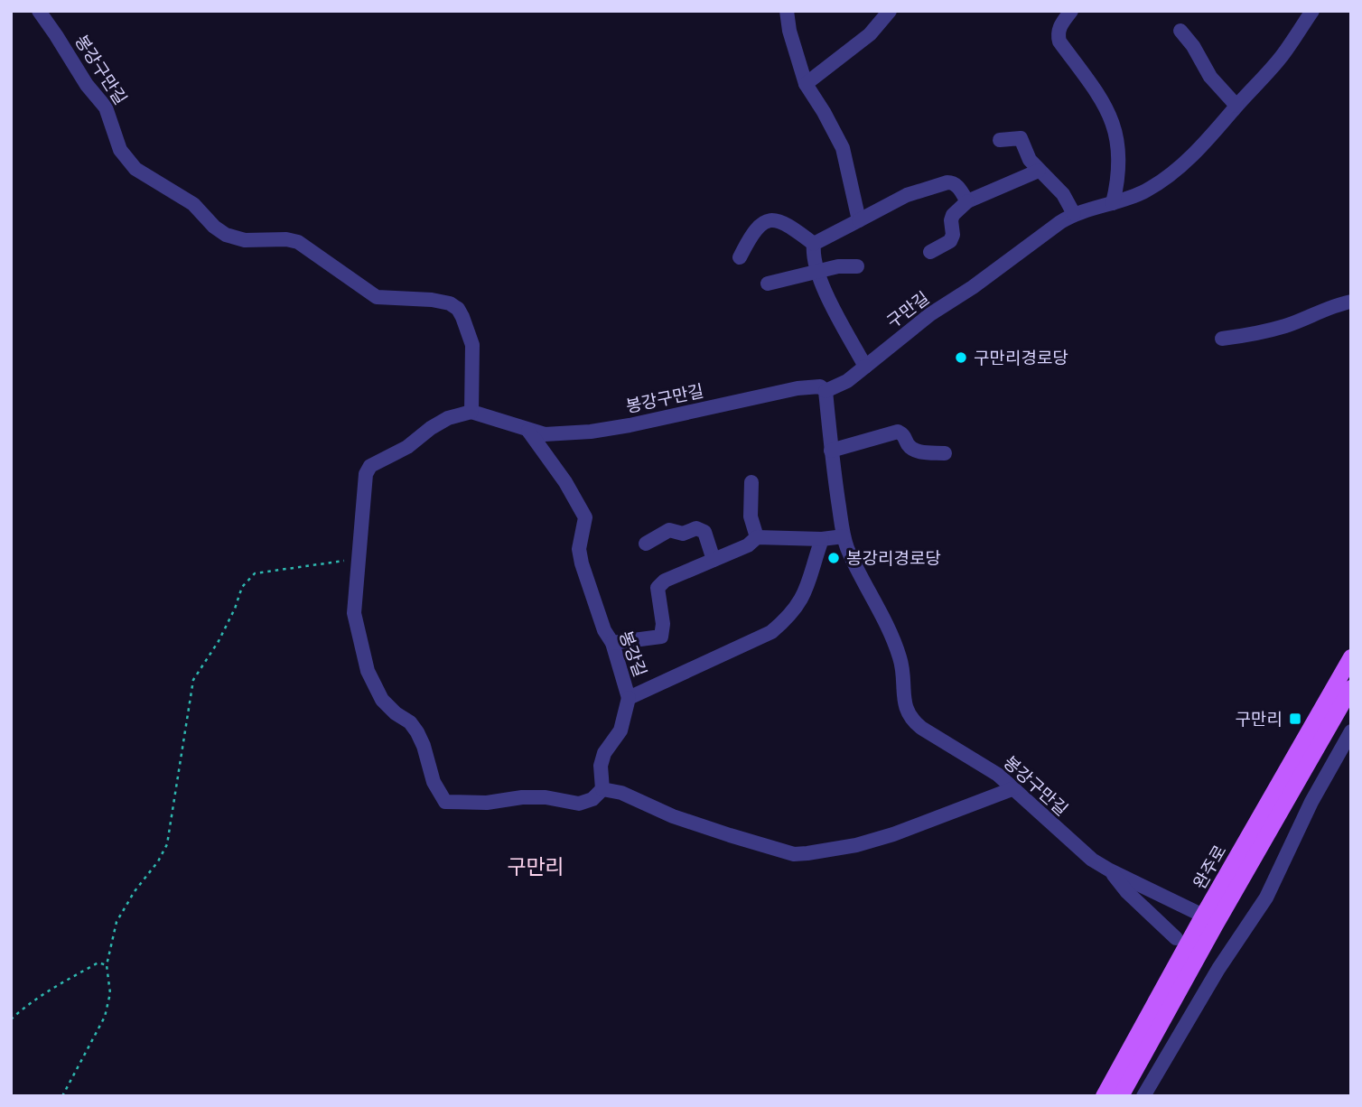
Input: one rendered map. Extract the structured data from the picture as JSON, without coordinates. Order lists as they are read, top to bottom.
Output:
{
  "streets": {
    "main road": ["완주로"],
    "street": ["봉강구만길", "구만길", "봉강길"]
  },
  "crossings": [
    ["봉강구만길", "구만길"],
    ["봉강구만길", "봉강길"],
    ["봉강구만길", "완주로"]
  ],
  "districts": ["구만리"],
  "places": {
    "other": ["구만리경로당", "봉강리경로당"],
    "transit": ["구만리"]
  }
}
